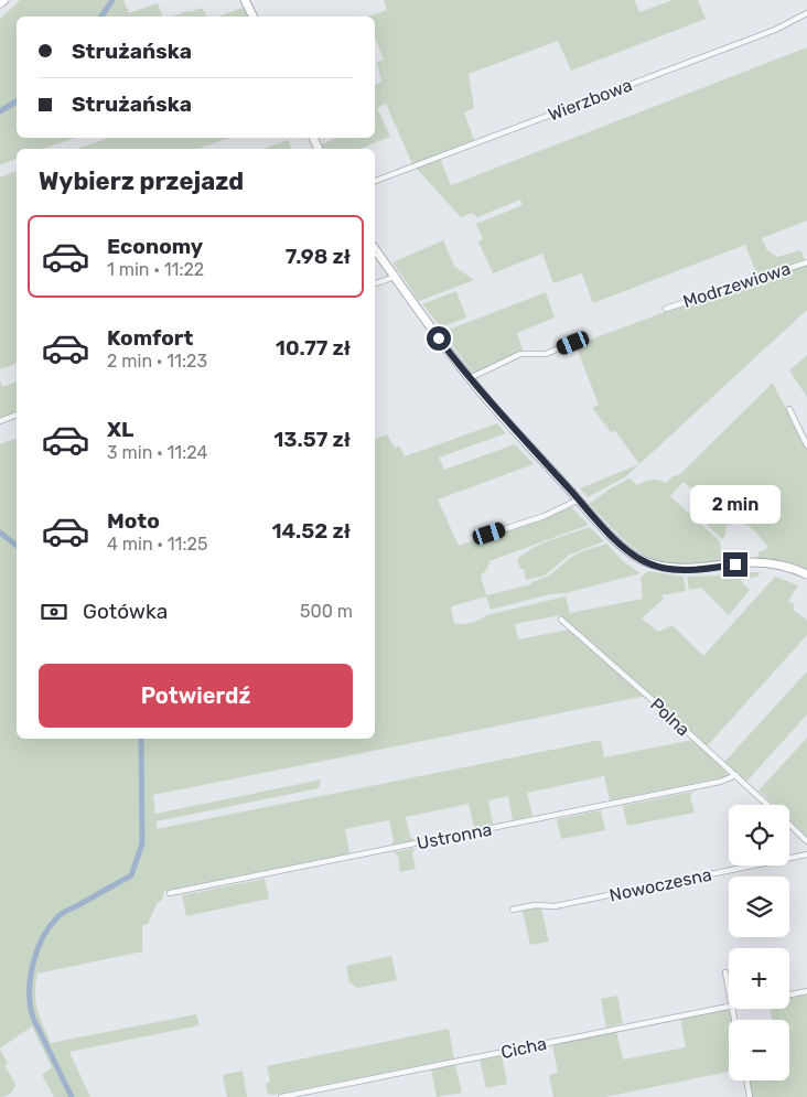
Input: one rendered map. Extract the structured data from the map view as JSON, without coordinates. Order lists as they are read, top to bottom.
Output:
{
  "streets": {
    "street": [
      "Wierzbowa",
      "Modrzewiowa",
      "Polna",
      "Ustronna",
      "Nowoczesna",
      "Cicha"
    ]
  },
  "crossings": [
    ["Polna", "Ustronna"]
  ],
  "page": {
    "banner": ["Strużańska", "Strużańska"],
    "heading": "Wybierz przejazd",
    "list": [
      {
        "name": "Economy",
        "note": "1 min · 11:22",
        "value": "7.98 zł"
      },
      {
        "name": "Komfort",
        "note": "2 min · 11:23",
        "value": "10.77 zł"
      },
      {
        "name": "XL",
        "note": "3 min · 11:24",
        "value": "13.57 zł"
      },
      {
        "name": "Moto",
        "note": "4 min · 11:25",
        "value": "14.52 zł"
      }
    ],
    "bubble": "2 min",
    "pay": ["Gotówka", "500 m"],
    "buttons": "Potwierdź",
    "map_buttons": ["+", "−"]
  }
}
